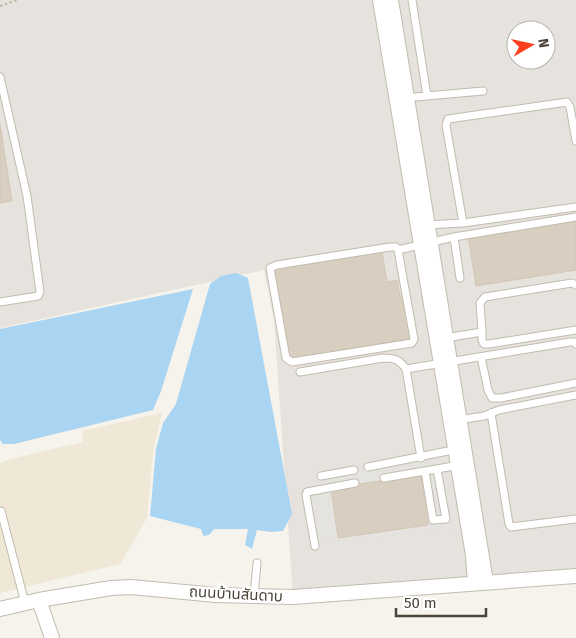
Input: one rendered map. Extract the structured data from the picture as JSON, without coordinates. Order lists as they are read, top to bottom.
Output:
{
  "streets": {
    "street": ["ถนนบ้านสันดาบ"]
  },
  "scale_bar": "50 m",
  "north": "right"
}
